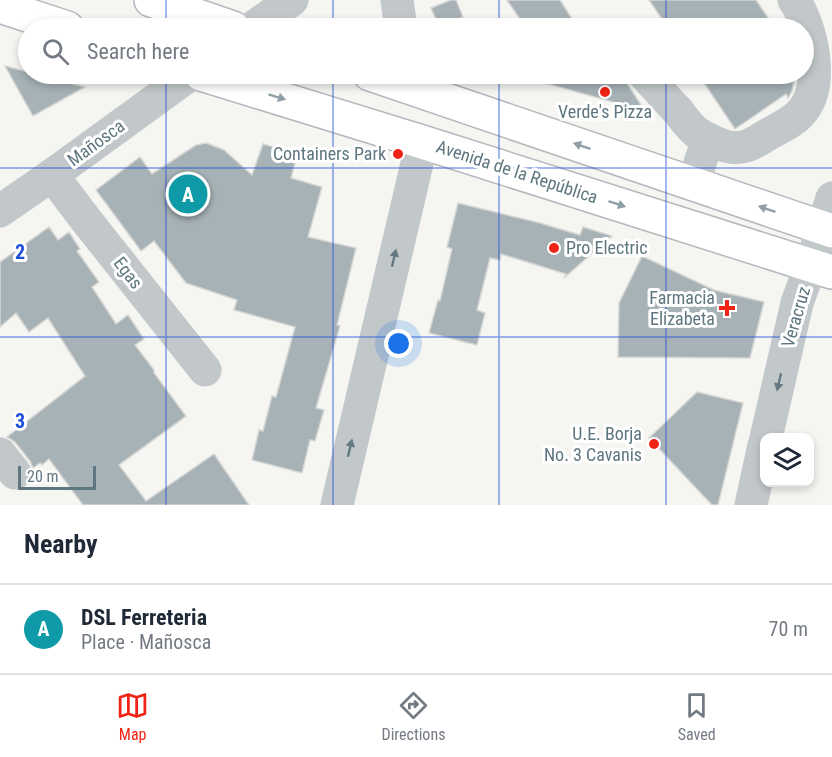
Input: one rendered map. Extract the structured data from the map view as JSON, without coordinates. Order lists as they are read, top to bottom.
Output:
{
  "streets": {
    "main road": ["Avenida de la República"],
    "street": ["Mañosca", "Egas", "Veracruz"]
  },
  "crossings": [
    ["Mañosca", "Egas"],
    ["Avenida de la República", "Veracruz"]
  ],
  "one_way": ["Veracruz"],
  "places": {
    "other": [
      "Verde's Pizza",
      "Containers Park",
      "Pro Electric",
      "U.E. Borja No. 3 Cavanis"
    ],
    "health": ["Farmacia Elizabeta"]
  },
  "scale_bar": "20 m",
  "page": {
    "search": "Search here",
    "pins": "A",
    "scale": "20 m",
    "heading": "Nearby",
    "list": [
      {
        "mark": "A",
        "name": "DSL Ferreteria",
        "note": "Place · Mañosca",
        "value": "70 m"
      }
    ],
    "nav": ["Map", "Directions", "Saved"]
  },
  "grid": {
    "rows": ["2", "3"]
  }
}
